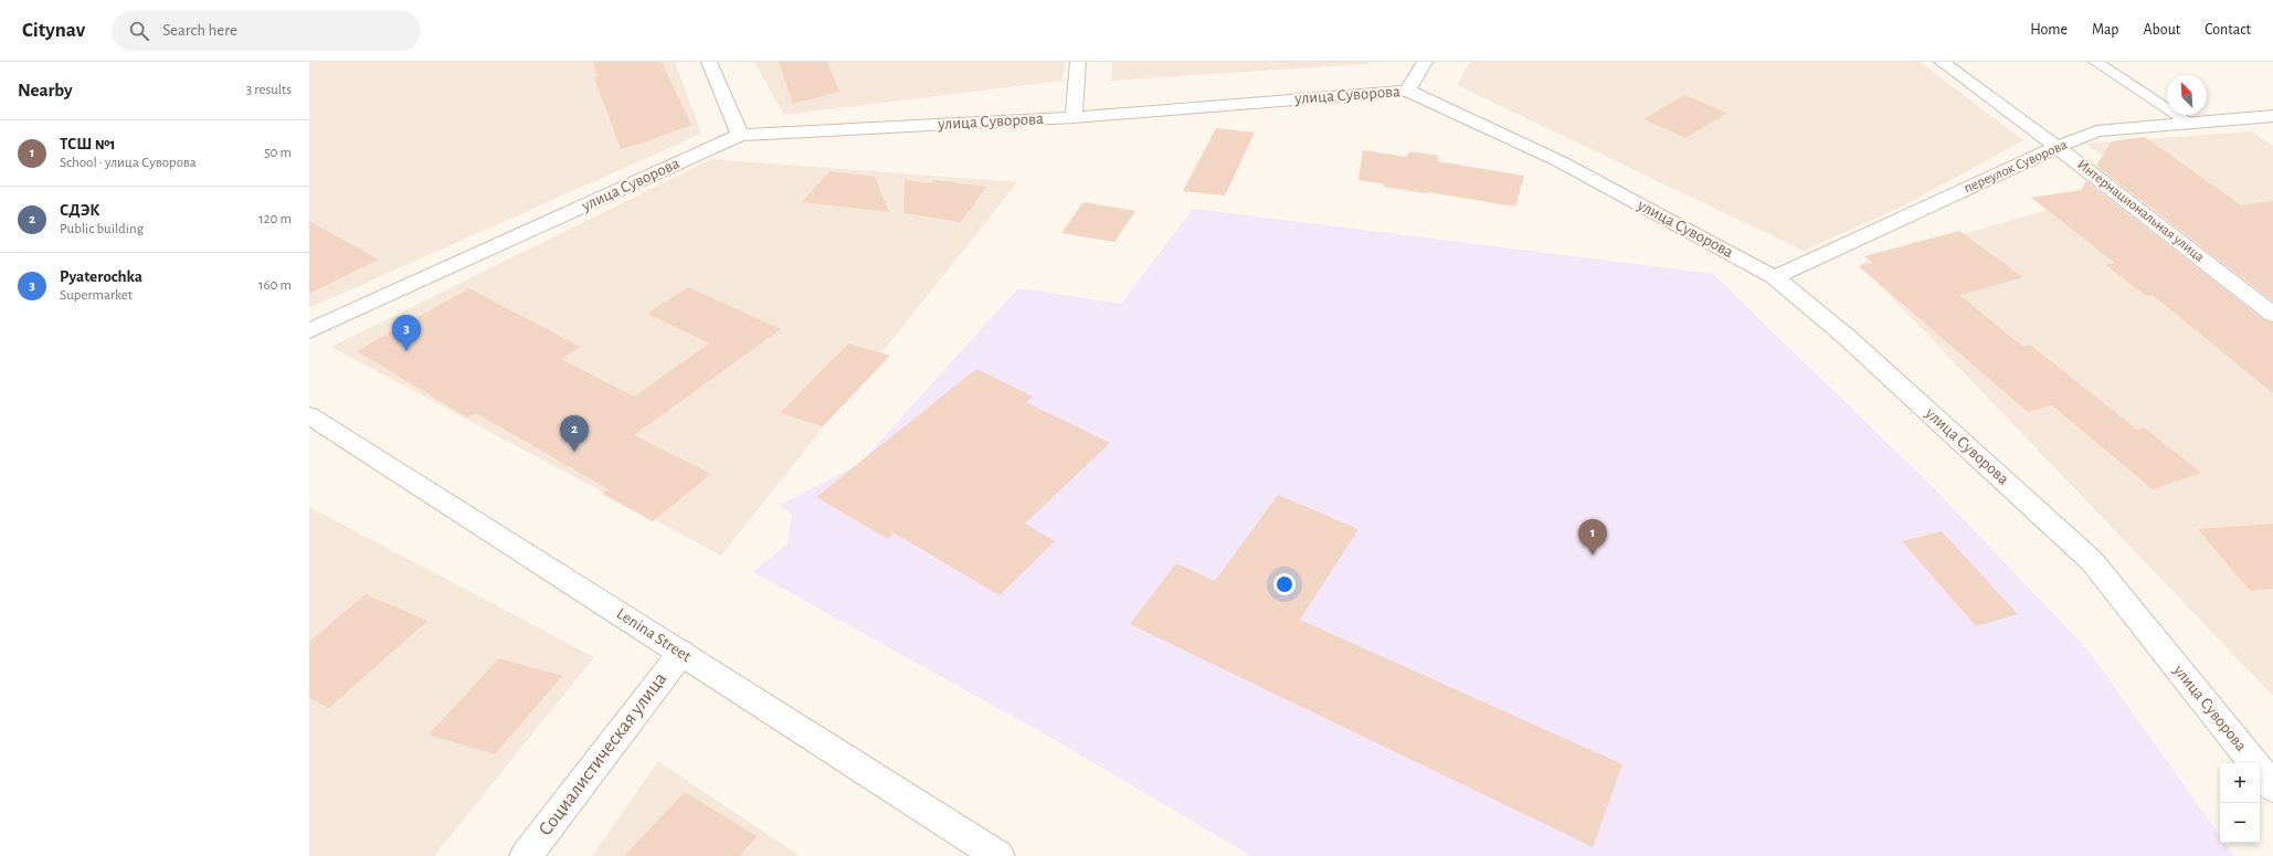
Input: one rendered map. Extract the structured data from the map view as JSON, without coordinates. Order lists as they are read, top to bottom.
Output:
{
  "streets": {
    "street": [
      "улица Суворова",
      "переулок Суворова",
      "Интернациональная улица",
      "Lenina Street",
      "Социалистическая улица"
    ]
  },
  "crossings": [
    ["улица Суворова", "переулок Суворова"],
    ["переулок Суворова", "Интернациональная улица"],
    ["Lenina Street", "Социалистическая улица"]
  ],
  "north": "top left",
  "page": {
    "header": "Citynav",
    "search": "Search here",
    "nav": [
      "Home",
      "Map",
      "About",
      "Contact"
    ],
    "heading": ["Nearby", "3 results"],
    "list": [
      {
        "mark": "1",
        "name": "ТСШ №1",
        "note": "School · улица Суворова",
        "value": "50 m"
      },
      {
        "mark": "2",
        "name": "СДЭК",
        "note": "Public building",
        "value": "120 m"
      },
      {
        "mark": "3",
        "name": "Pyaterochka",
        "note": "Supermarket",
        "value": "160 m"
      }
    ],
    "pins": ["3", "2", "1"],
    "map_buttons": ["+", "−"]
  }
}
